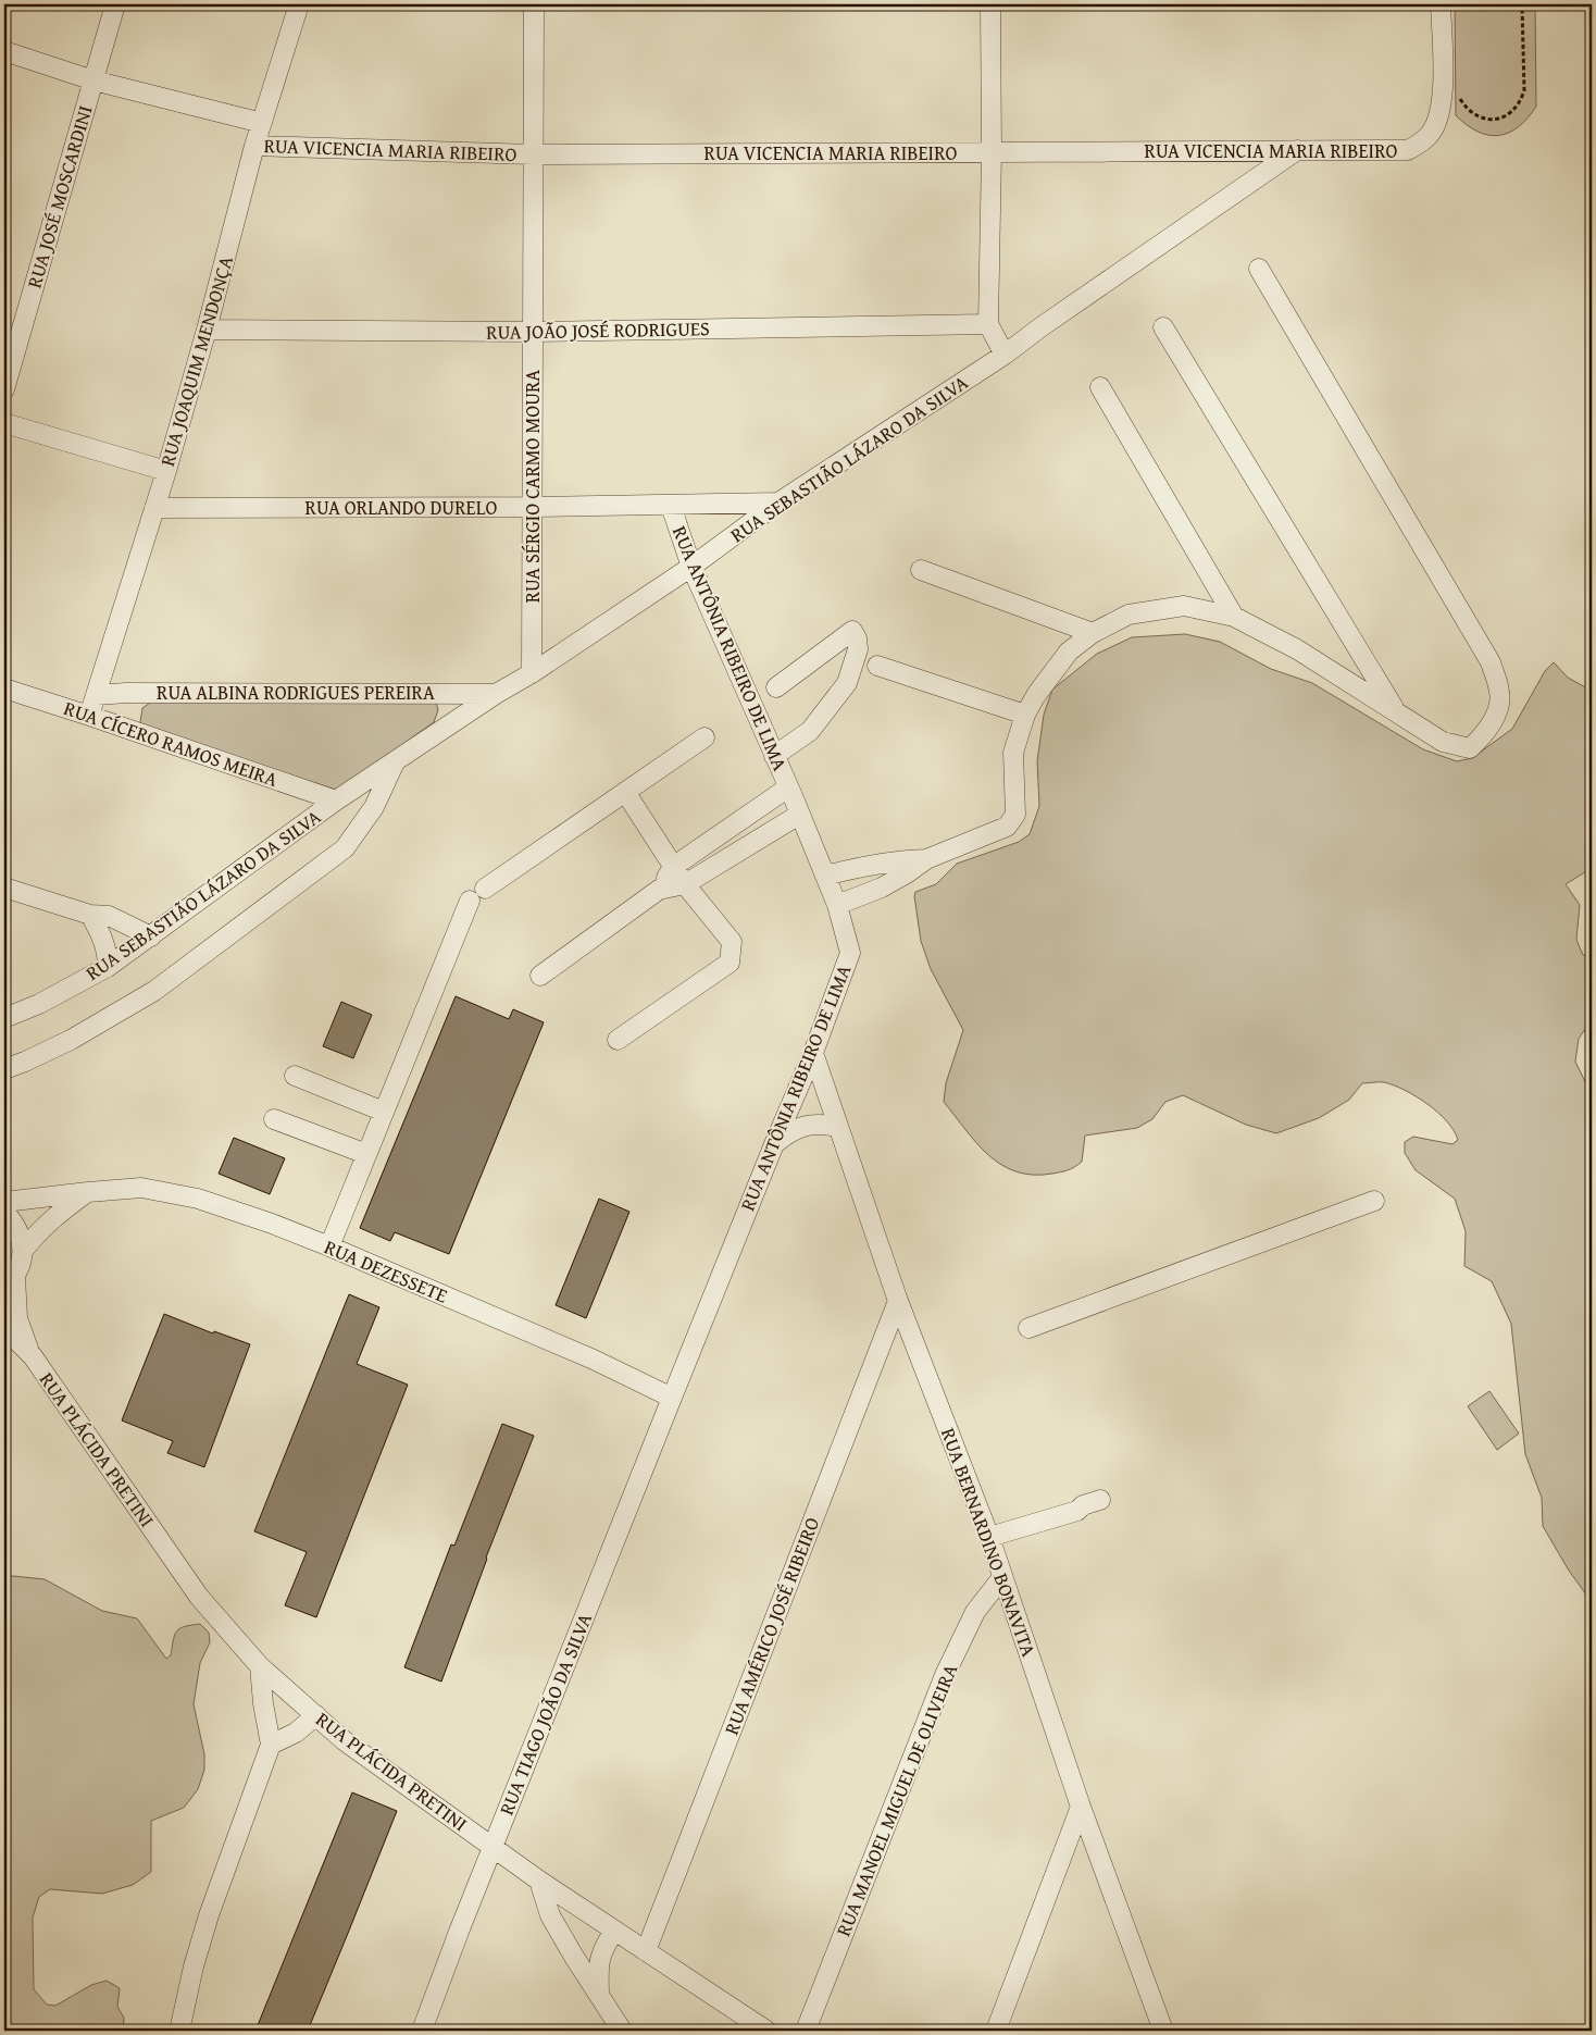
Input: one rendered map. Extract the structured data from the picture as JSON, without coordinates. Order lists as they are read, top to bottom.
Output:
{
  "streets": {
    "street": [
      "RUA VICENCIA MARIA RIBEIRO",
      "RUA JOSÉ MOSCARDINI",
      "RUA JOÃO JOSÉ RODRIGUES",
      "RUA JOAQUIM MENDONÇA",
      "RUA SEBASTIÃO LÁZARO DA SILVA",
      "RUA SÉRGIO CARMO MOURA",
      "RUA ORLANDO DURELO",
      "RUA ANTÔNIA RIBEIRO DE LIMA",
      "RUA ALBINA RODRIGUES PEREIRA",
      "RUA CÍCERO RAMOS MEIRA",
      "RUA DEZESSETE",
      "RUA PLÁCIDA PRETINI",
      "RUA BERNARDINO BONAVITA",
      "RUA AMÉRICO JOSÉ RIBEIRO",
      "RUA TIAGO JOÃO DA SILVA",
      "RUA MANOEL MIGUEL DE OLIVEIRA"
    ]
  },
  "crossings": [
    ["RUA VICENCIA MARIA RIBEIRO", "RUA JOAQUIM MENDONÇA"],
    ["RUA VICENCIA MARIA RIBEIRO", "RUA SEBASTIÃO LÁZARO DA SILVA"],
    ["RUA VICENCIA MARIA RIBEIRO", "RUA SÉRGIO CARMO MOURA"],
    ["RUA JOÃO JOSÉ RODRIGUES", "RUA JOAQUIM MENDONÇA"],
    ["RUA JOÃO JOSÉ RODRIGUES", "RUA SÉRGIO CARMO MOURA"],
    ["RUA JOAQUIM MENDONÇA", "RUA ORLANDO DURELO"],
    ["RUA JOAQUIM MENDONÇA", "RUA ALBINA RODRIGUES PEREIRA"],
    ["RUA JOAQUIM MENDONÇA", "RUA CÍCERO RAMOS MEIRA"],
    ["RUA SEBASTIÃO LÁZARO DA SILVA", "RUA SÉRGIO CARMO MOURA"],
    ["RUA SEBASTIÃO LÁZARO DA SILVA", "RUA ORLANDO DURELO"],
    ["RUA SEBASTIÃO LÁZARO DA SILVA", "RUA ANTÔNIA RIBEIRO DE LIMA"],
    ["RUA SEBASTIÃO LÁZARO DA SILVA", "RUA ALBINA RODRIGUES PEREIRA"],
    ["RUA SEBASTIÃO LÁZARO DA SILVA", "RUA CÍCERO RAMOS MEIRA"],
    ["RUA SÉRGIO CARMO MOURA", "RUA ORLANDO DURELO"],
    ["RUA ORLANDO DURELO", "RUA ANTÔNIA RIBEIRO DE LIMA"],
    ["RUA ANTÔNIA RIBEIRO DE LIMA", "RUA DEZESSETE"],
    ["RUA ANTÔNIA RIBEIRO DE LIMA", "RUA BERNARDINO BONAVITA"],
    ["RUA ANTÔNIA RIBEIRO DE LIMA", "RUA TIAGO JOÃO DA SILVA"],
    ["RUA DEZESSETE", "RUA PLÁCIDA PRETINI"],
    ["RUA DEZESSETE", "RUA TIAGO JOÃO DA SILVA"],
    ["RUA PLÁCIDA PRETINI", "RUA AMÉRICO JOSÉ RIBEIRO"],
    ["RUA PLÁCIDA PRETINI", "RUA TIAGO JOÃO DA SILVA"],
    ["RUA BERNARDINO BONAVITA", "RUA AMÉRICO JOSÉ RIBEIRO"],
    ["RUA BERNARDINO BONAVITA", "RUA MANOEL MIGUEL DE OLIVEIRA"]
  ]
}
